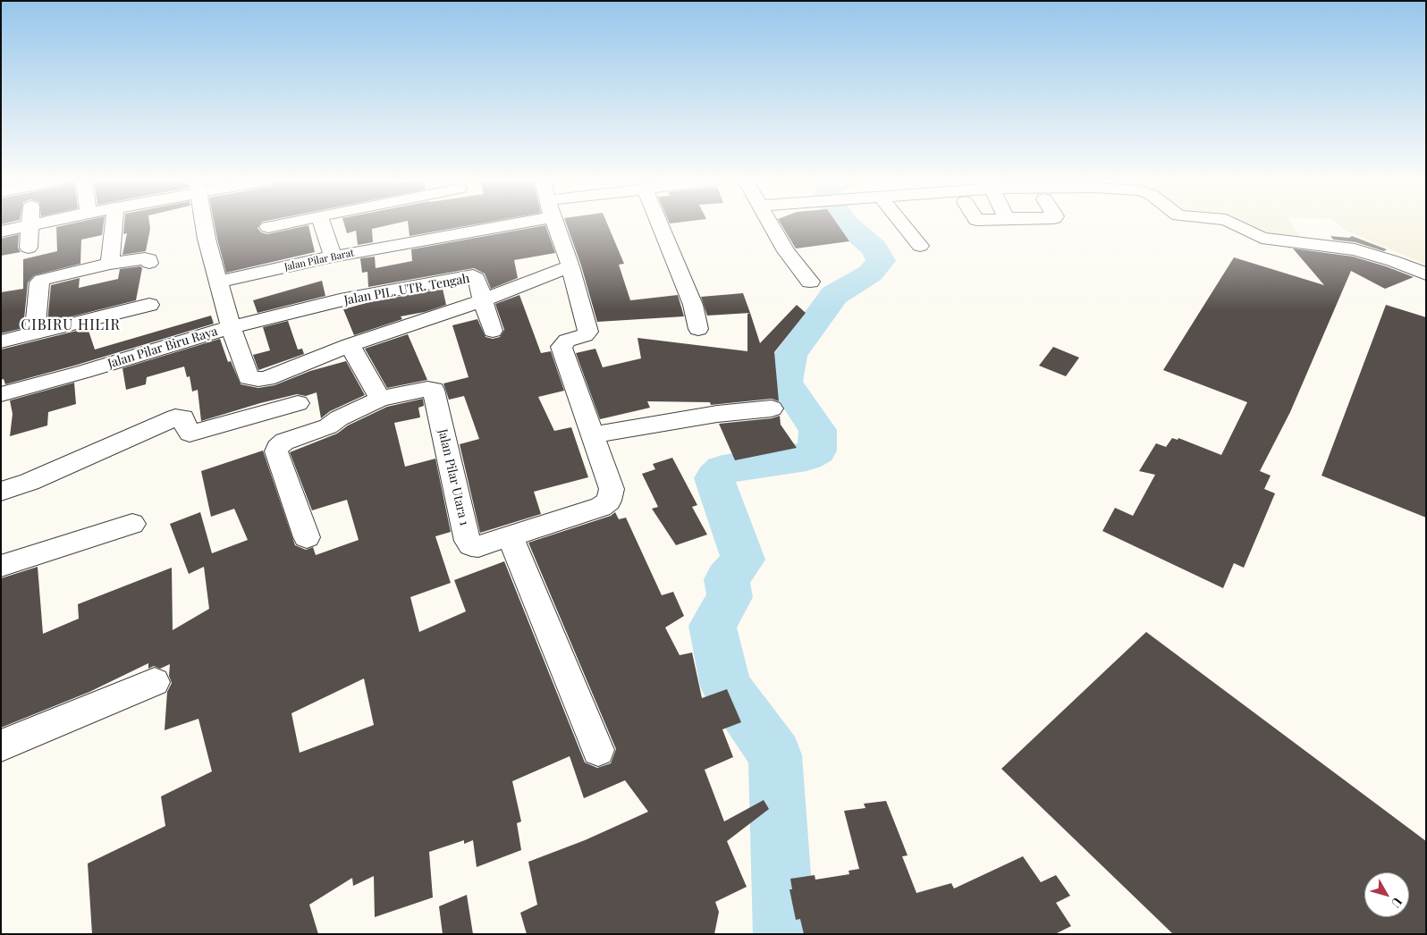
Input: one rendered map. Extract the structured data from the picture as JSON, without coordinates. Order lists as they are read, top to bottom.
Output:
{
  "streets": {
    "street": [
      "Jalan Pilar Barat",
      "Jalan PIL. UTR. Tengah",
      "Jalan Pilar Biru Raya",
      "Jalan Pilar Utara 1"
    ]
  },
  "crossings": [
    ["Jalan Pilar Barat", "Jalan Pilar Biru Raya"],
    ["Jalan PIL. UTR. Tengah", "Jalan Pilar Biru Raya"]
  ],
  "districts": ["CIBIRU HILIR"],
  "north": "bottom right"
}
